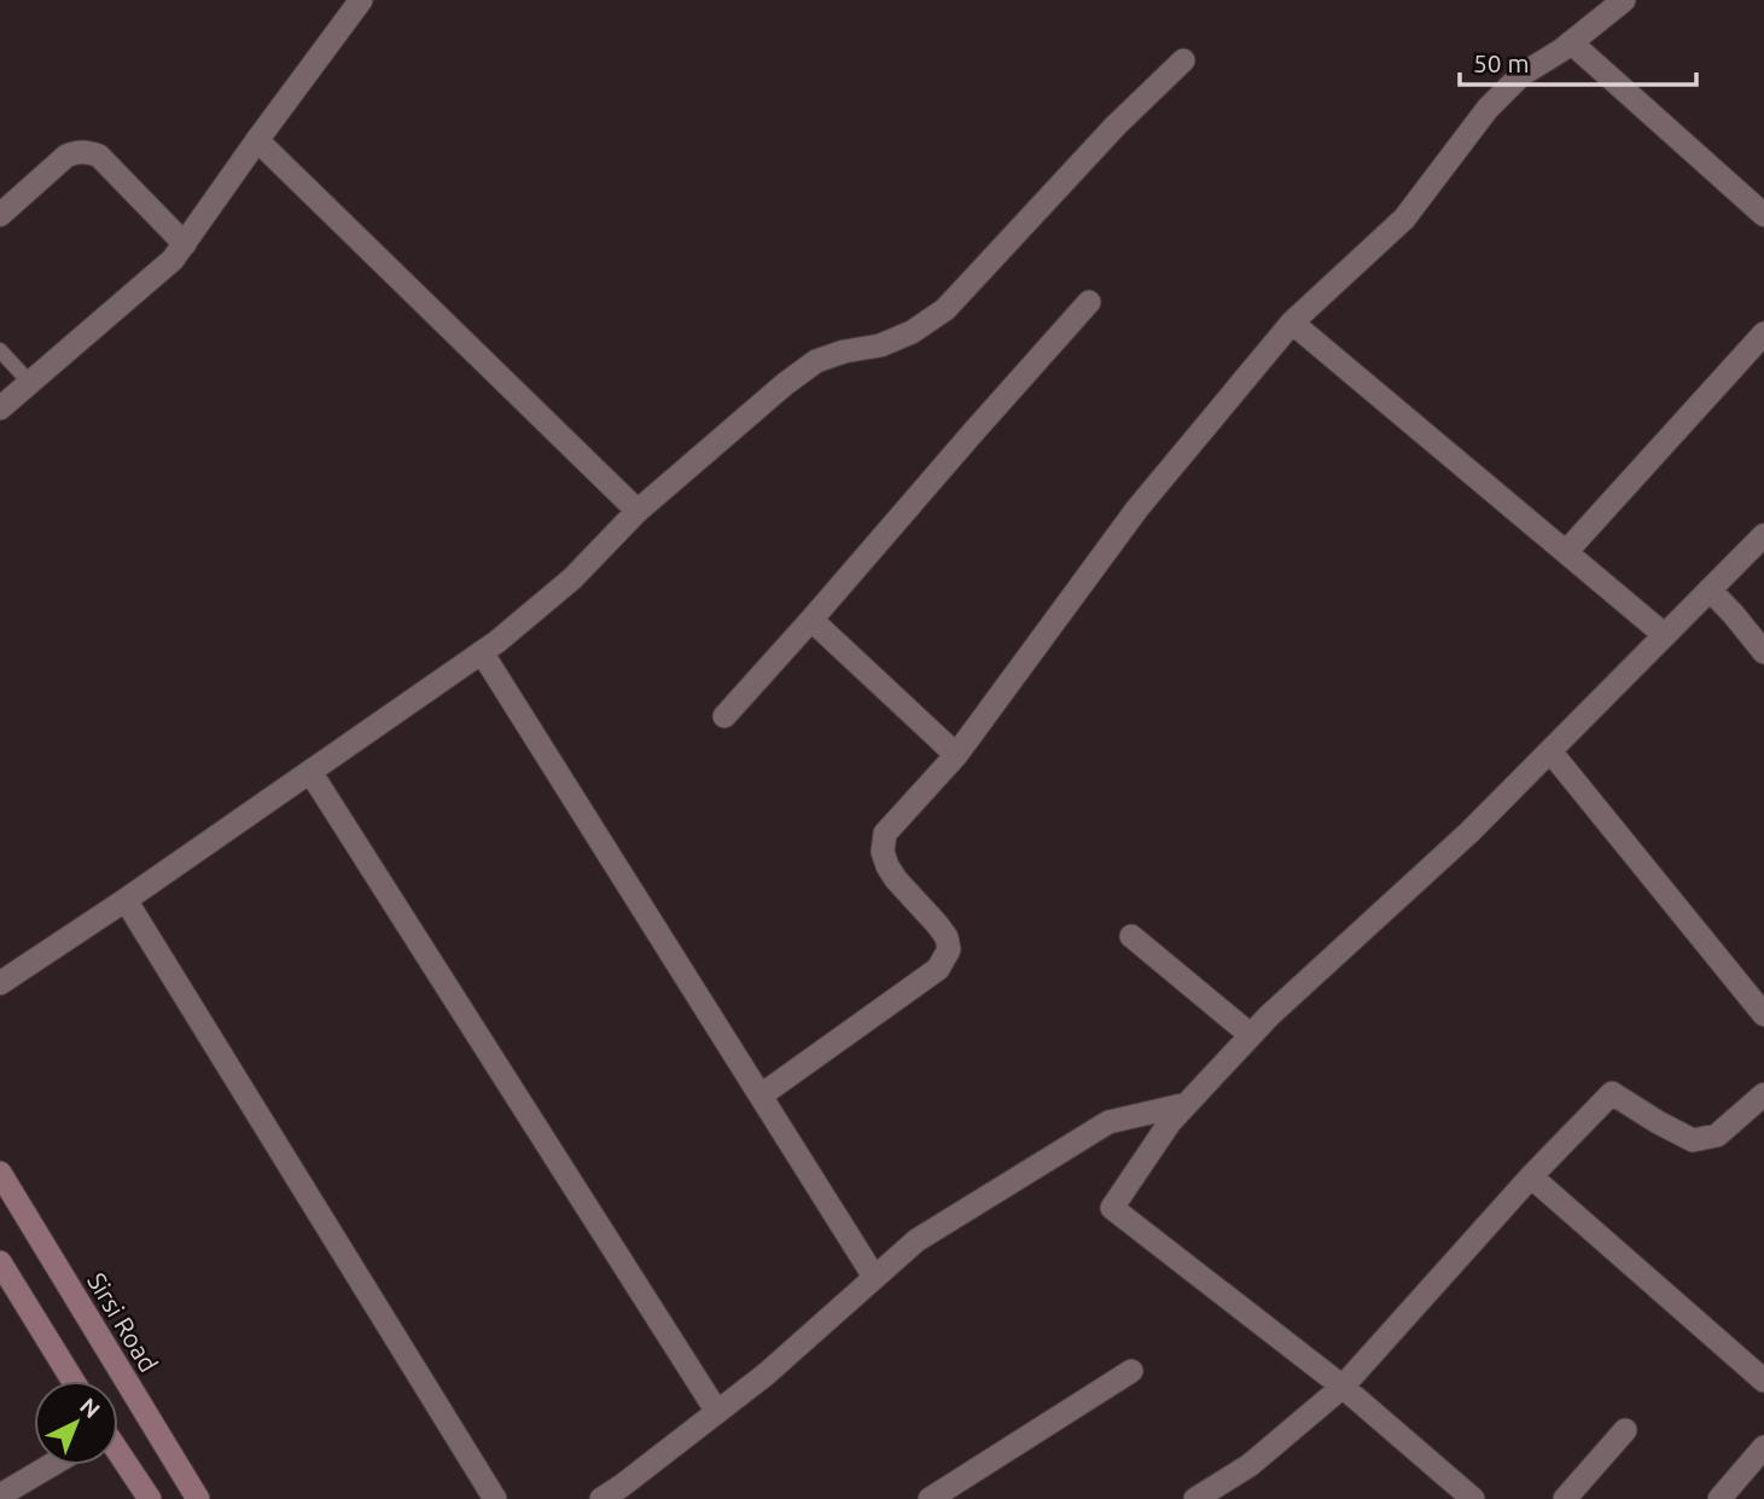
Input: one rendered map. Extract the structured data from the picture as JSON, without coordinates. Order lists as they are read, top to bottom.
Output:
{
  "streets": {
    "main road": ["Sirsi Road"]
  },
  "scale_bar": "50 m",
  "north": "top right"
}
